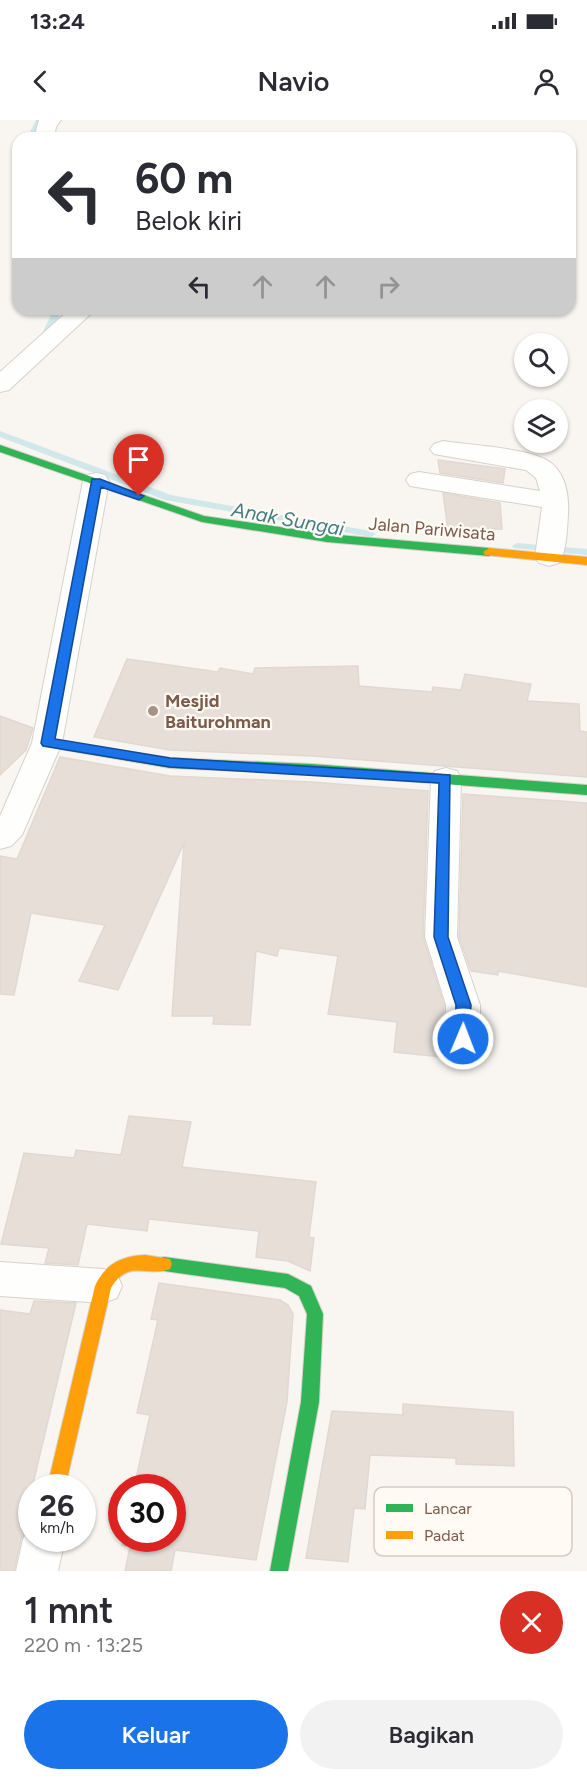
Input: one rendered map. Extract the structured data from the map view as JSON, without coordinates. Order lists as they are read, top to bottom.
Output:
{
  "streets": {
    "street": ["Jalan Pariwisata"]
  },
  "water": ["Anak Sungai"],
  "places": ["Mesjid Baiturohman"],
  "legend": ["Lancar", "Padat"],
  "page": {
    "status": "13:24",
    "header": "Navio",
    "turn": ["60 m", "Belok kiri"],
    "speed": "26 km/h",
    "limit": "30",
    "heading": ["1 mnt", "220 m · 13:25"],
    "buttons": ["Keluar", "Bagikan"]
  }
}
